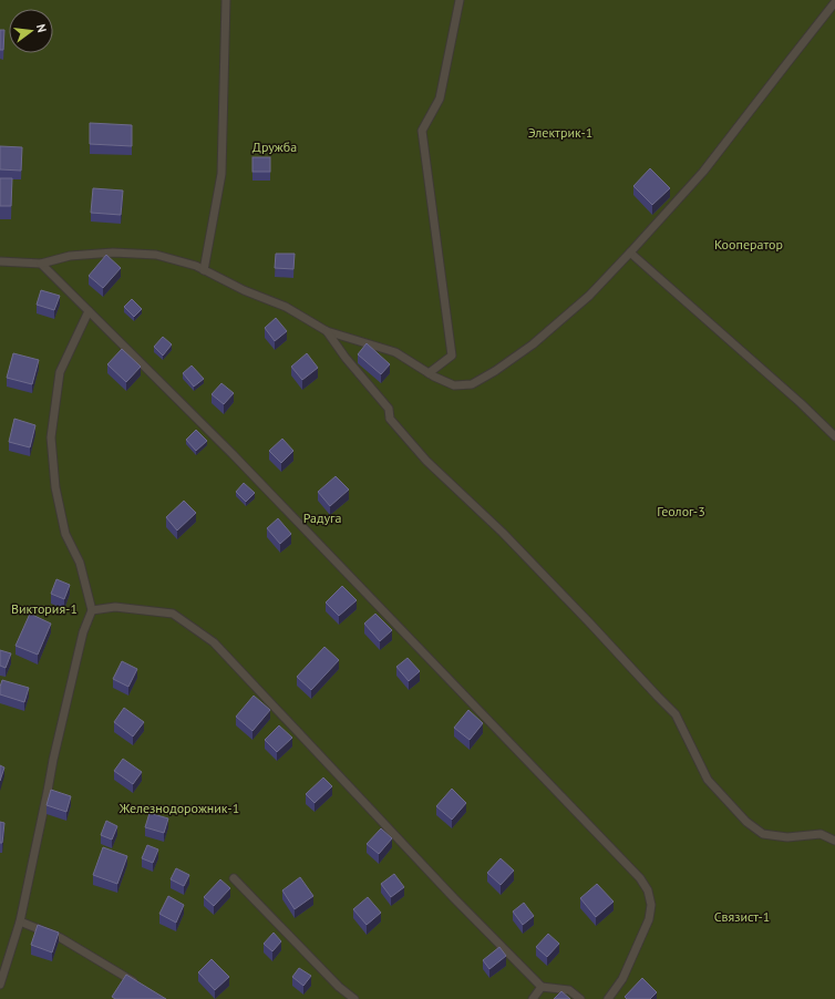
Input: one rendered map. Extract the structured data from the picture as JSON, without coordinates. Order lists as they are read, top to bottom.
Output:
{
  "parks": [
    "Электрик-1",
    "Дружба",
    "Кооператор",
    "Геолог-3",
    "Радуга",
    "Виктория-1",
    "Железнодорожник-1",
    "Связист-1"
  ],
  "north": "right"
}
